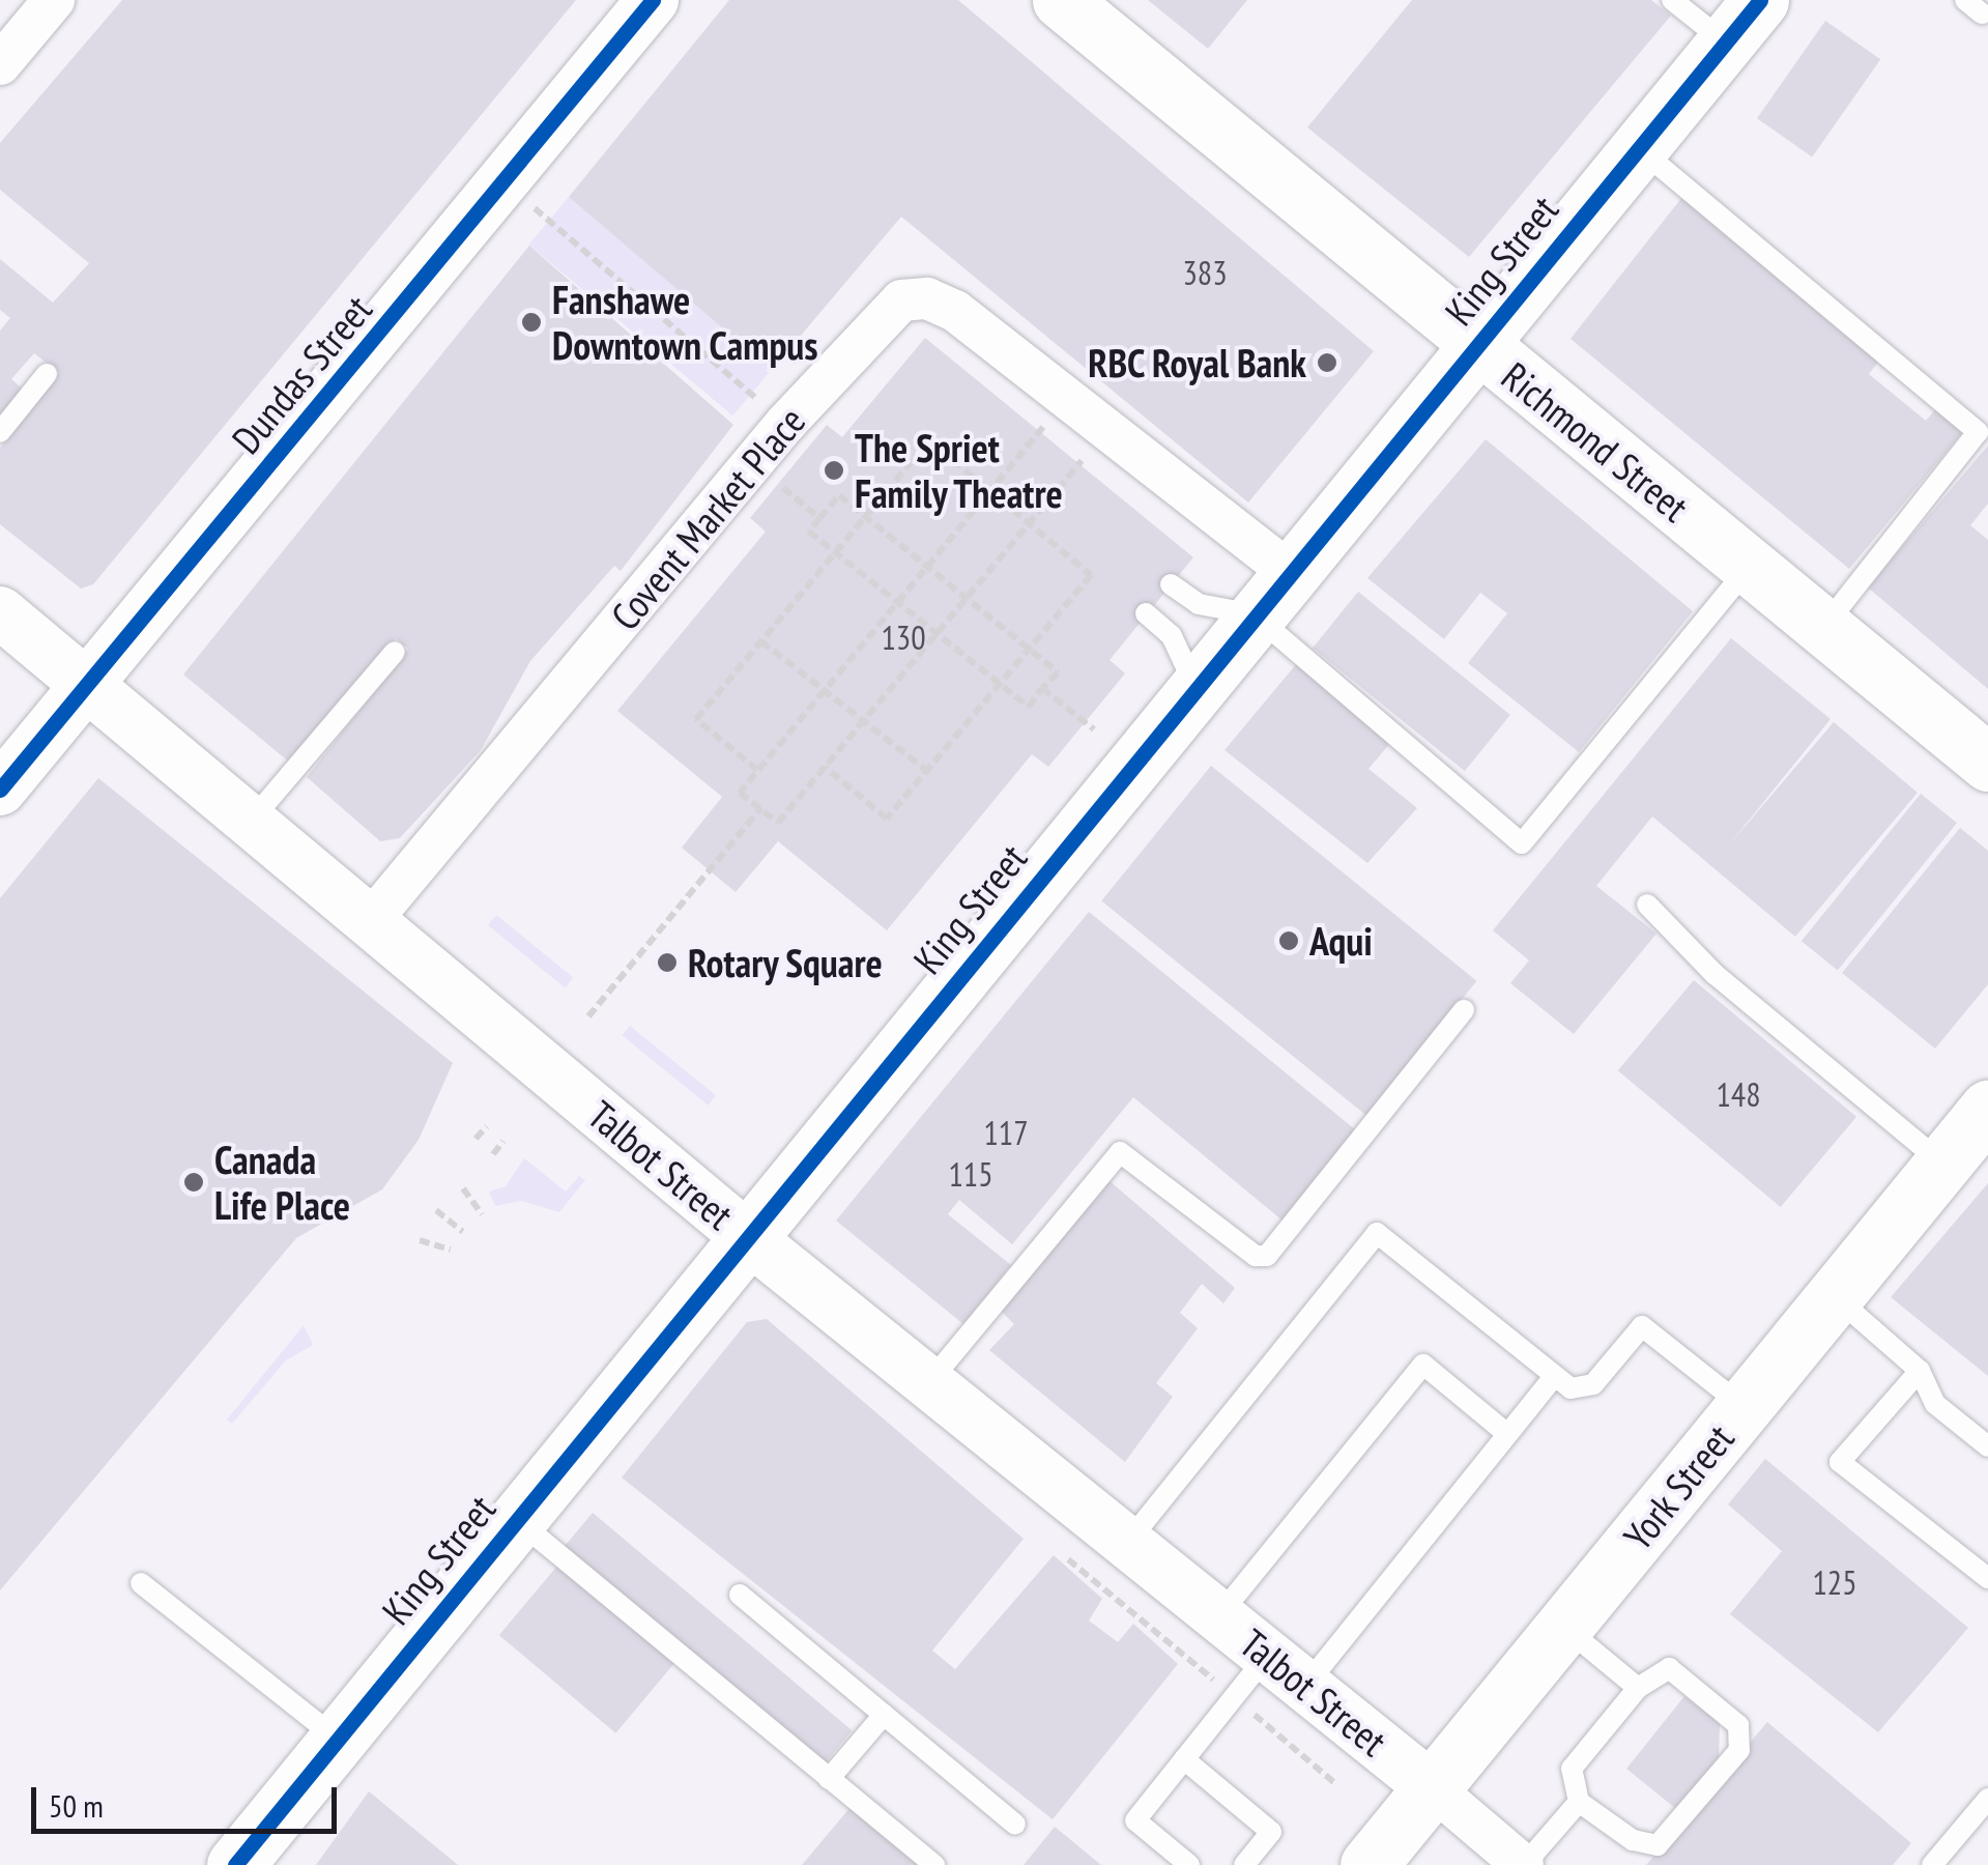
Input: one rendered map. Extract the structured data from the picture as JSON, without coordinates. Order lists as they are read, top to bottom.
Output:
{
  "streets": {
    "main road": ["King Street", "Richmond Street", "York Street"],
    "street": ["Dundas Street", "Covent Market Place", "Talbot Street"]
  },
  "crossings": [
    ["King Street", "Richmond Street"],
    ["King Street", "Covent Market Place"],
    ["King Street", "Talbot Street"],
    ["Dundas Street", "Talbot Street"],
    ["Covent Market Place", "Talbot Street"],
    ["Talbot Street", "York Street"]
  ],
  "places": [
    "Fanshawe Downtown Campus",
    "RBC Royal Bank",
    "The Spriet Family Theatre",
    "Aqui",
    "Rotary Square",
    "Canada Life Place"
  ],
  "house_numbers": [
    "383",
    "130",
    "148",
    "117",
    "115",
    "125"
  ],
  "scale_bar": "50 m"
}
